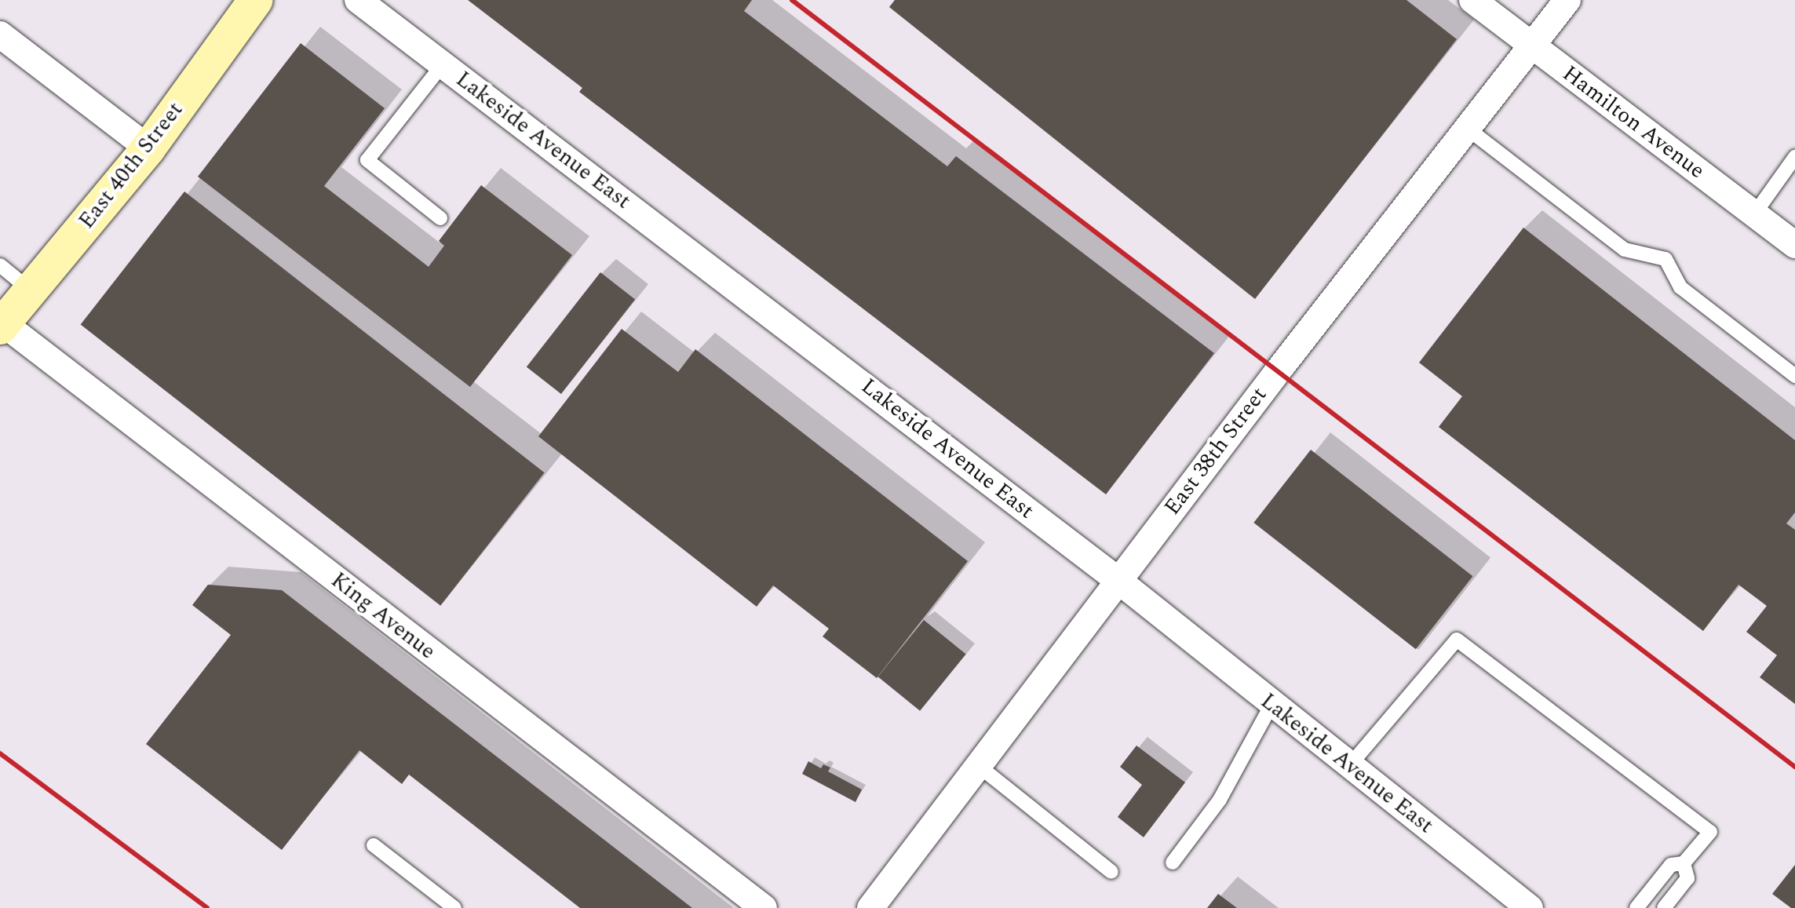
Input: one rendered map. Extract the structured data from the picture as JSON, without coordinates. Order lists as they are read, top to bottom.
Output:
{
  "streets": {
    "street": [
      "Hamilton Avenue",
      "Lakeside Avenue East",
      "East 40th Street",
      "East 38th Street",
      "King Avenue"
    ]
  },
  "crossings": [
    ["Hamilton Avenue", "East 38th Street"],
    ["Lakeside Avenue East", "East 38th Street"],
    ["East 40th Street", "King Avenue"]
  ]
}
